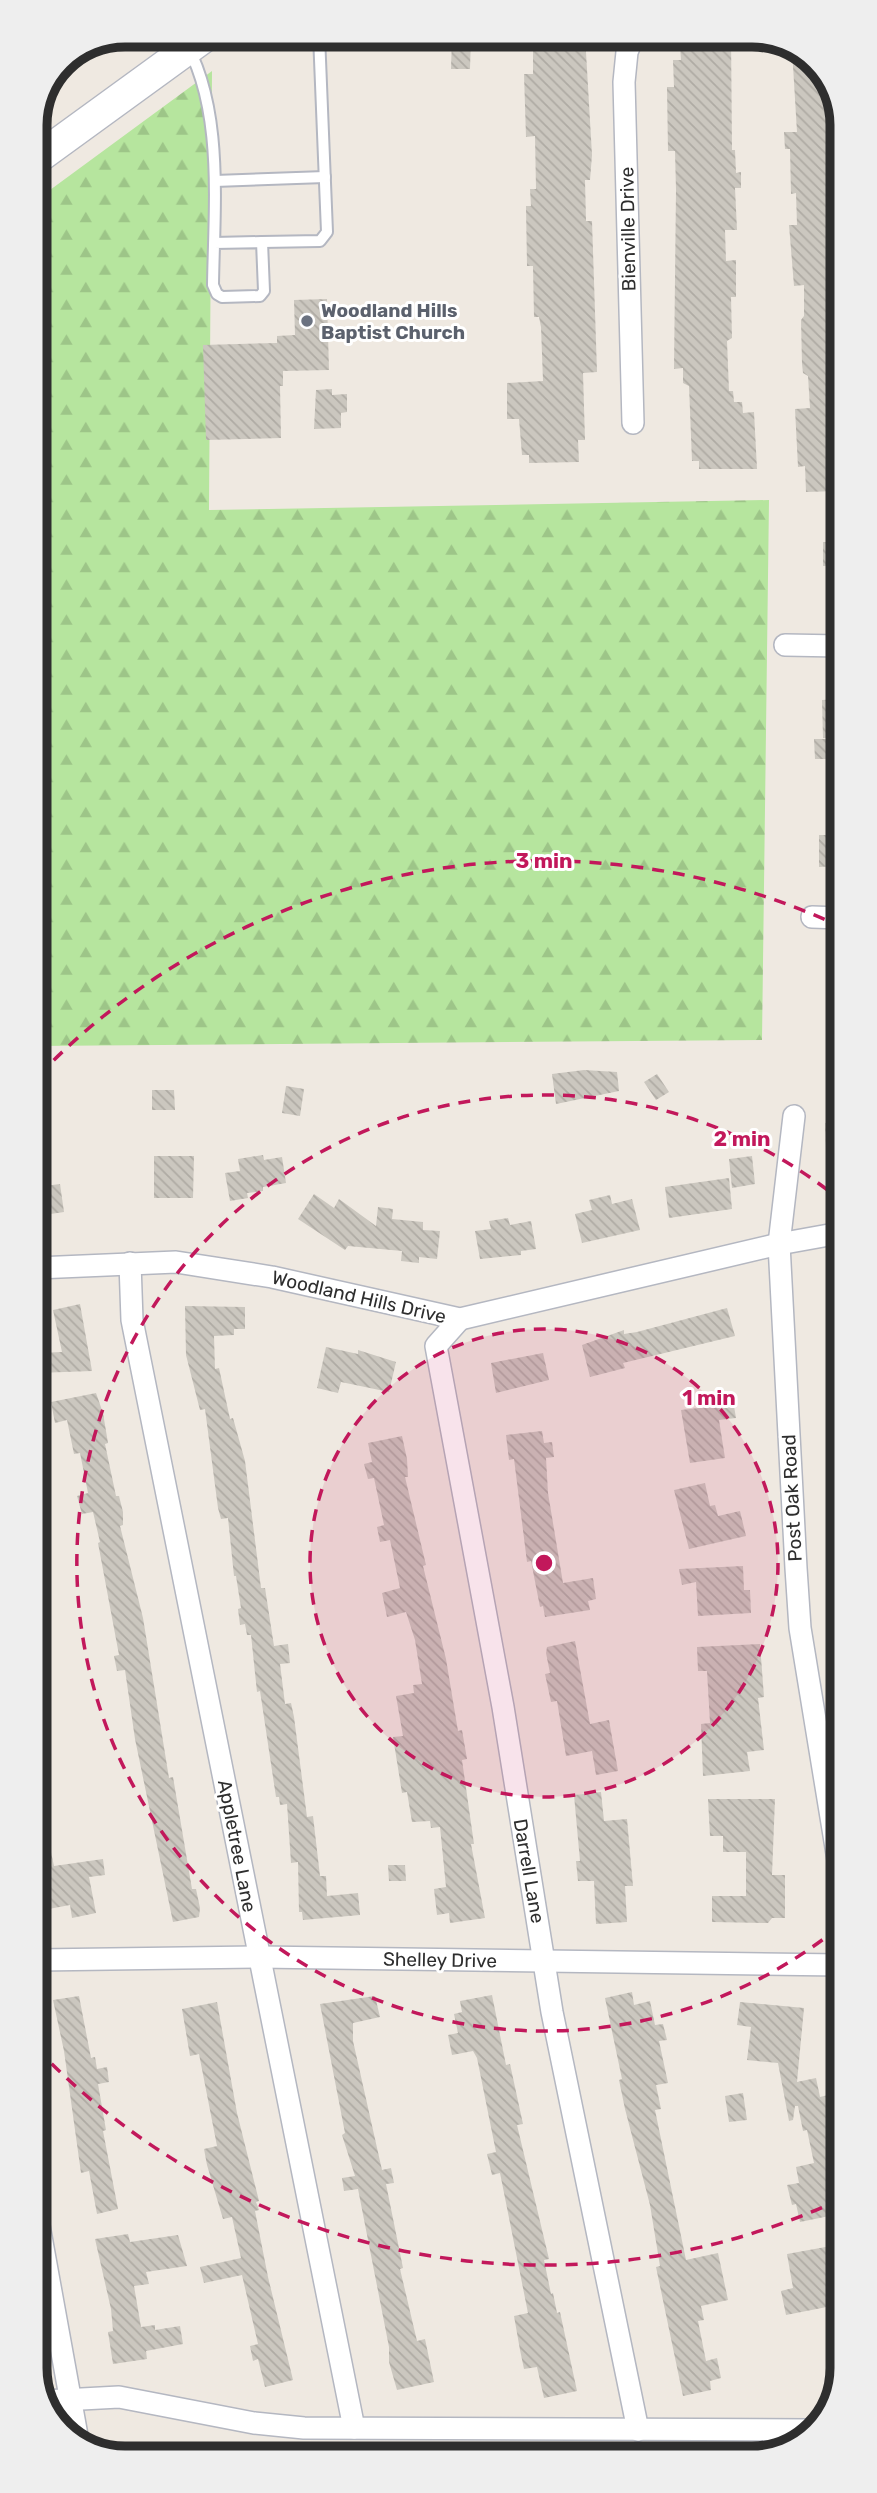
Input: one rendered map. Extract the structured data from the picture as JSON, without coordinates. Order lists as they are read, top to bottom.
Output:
{
  "streets": {
    "street": [
      "Bienville Drive",
      "Woodland Hills Drive",
      "Post Oak Road",
      "Appletree Lane",
      "Darrell Lane",
      "Shelley Drive"
    ]
  },
  "crossings": [
    ["Woodland Hills Drive", "Post Oak Road"],
    ["Woodland Hills Drive", "Appletree Lane"],
    ["Woodland Hills Drive", "Darrell Lane"],
    ["Appletree Lane", "Shelley Drive"],
    ["Darrell Lane", "Shelley Drive"]
  ],
  "places": ["Woodland Hills Baptist Church"],
  "rings": ["3 min", "2 min", "1 min"]
}
